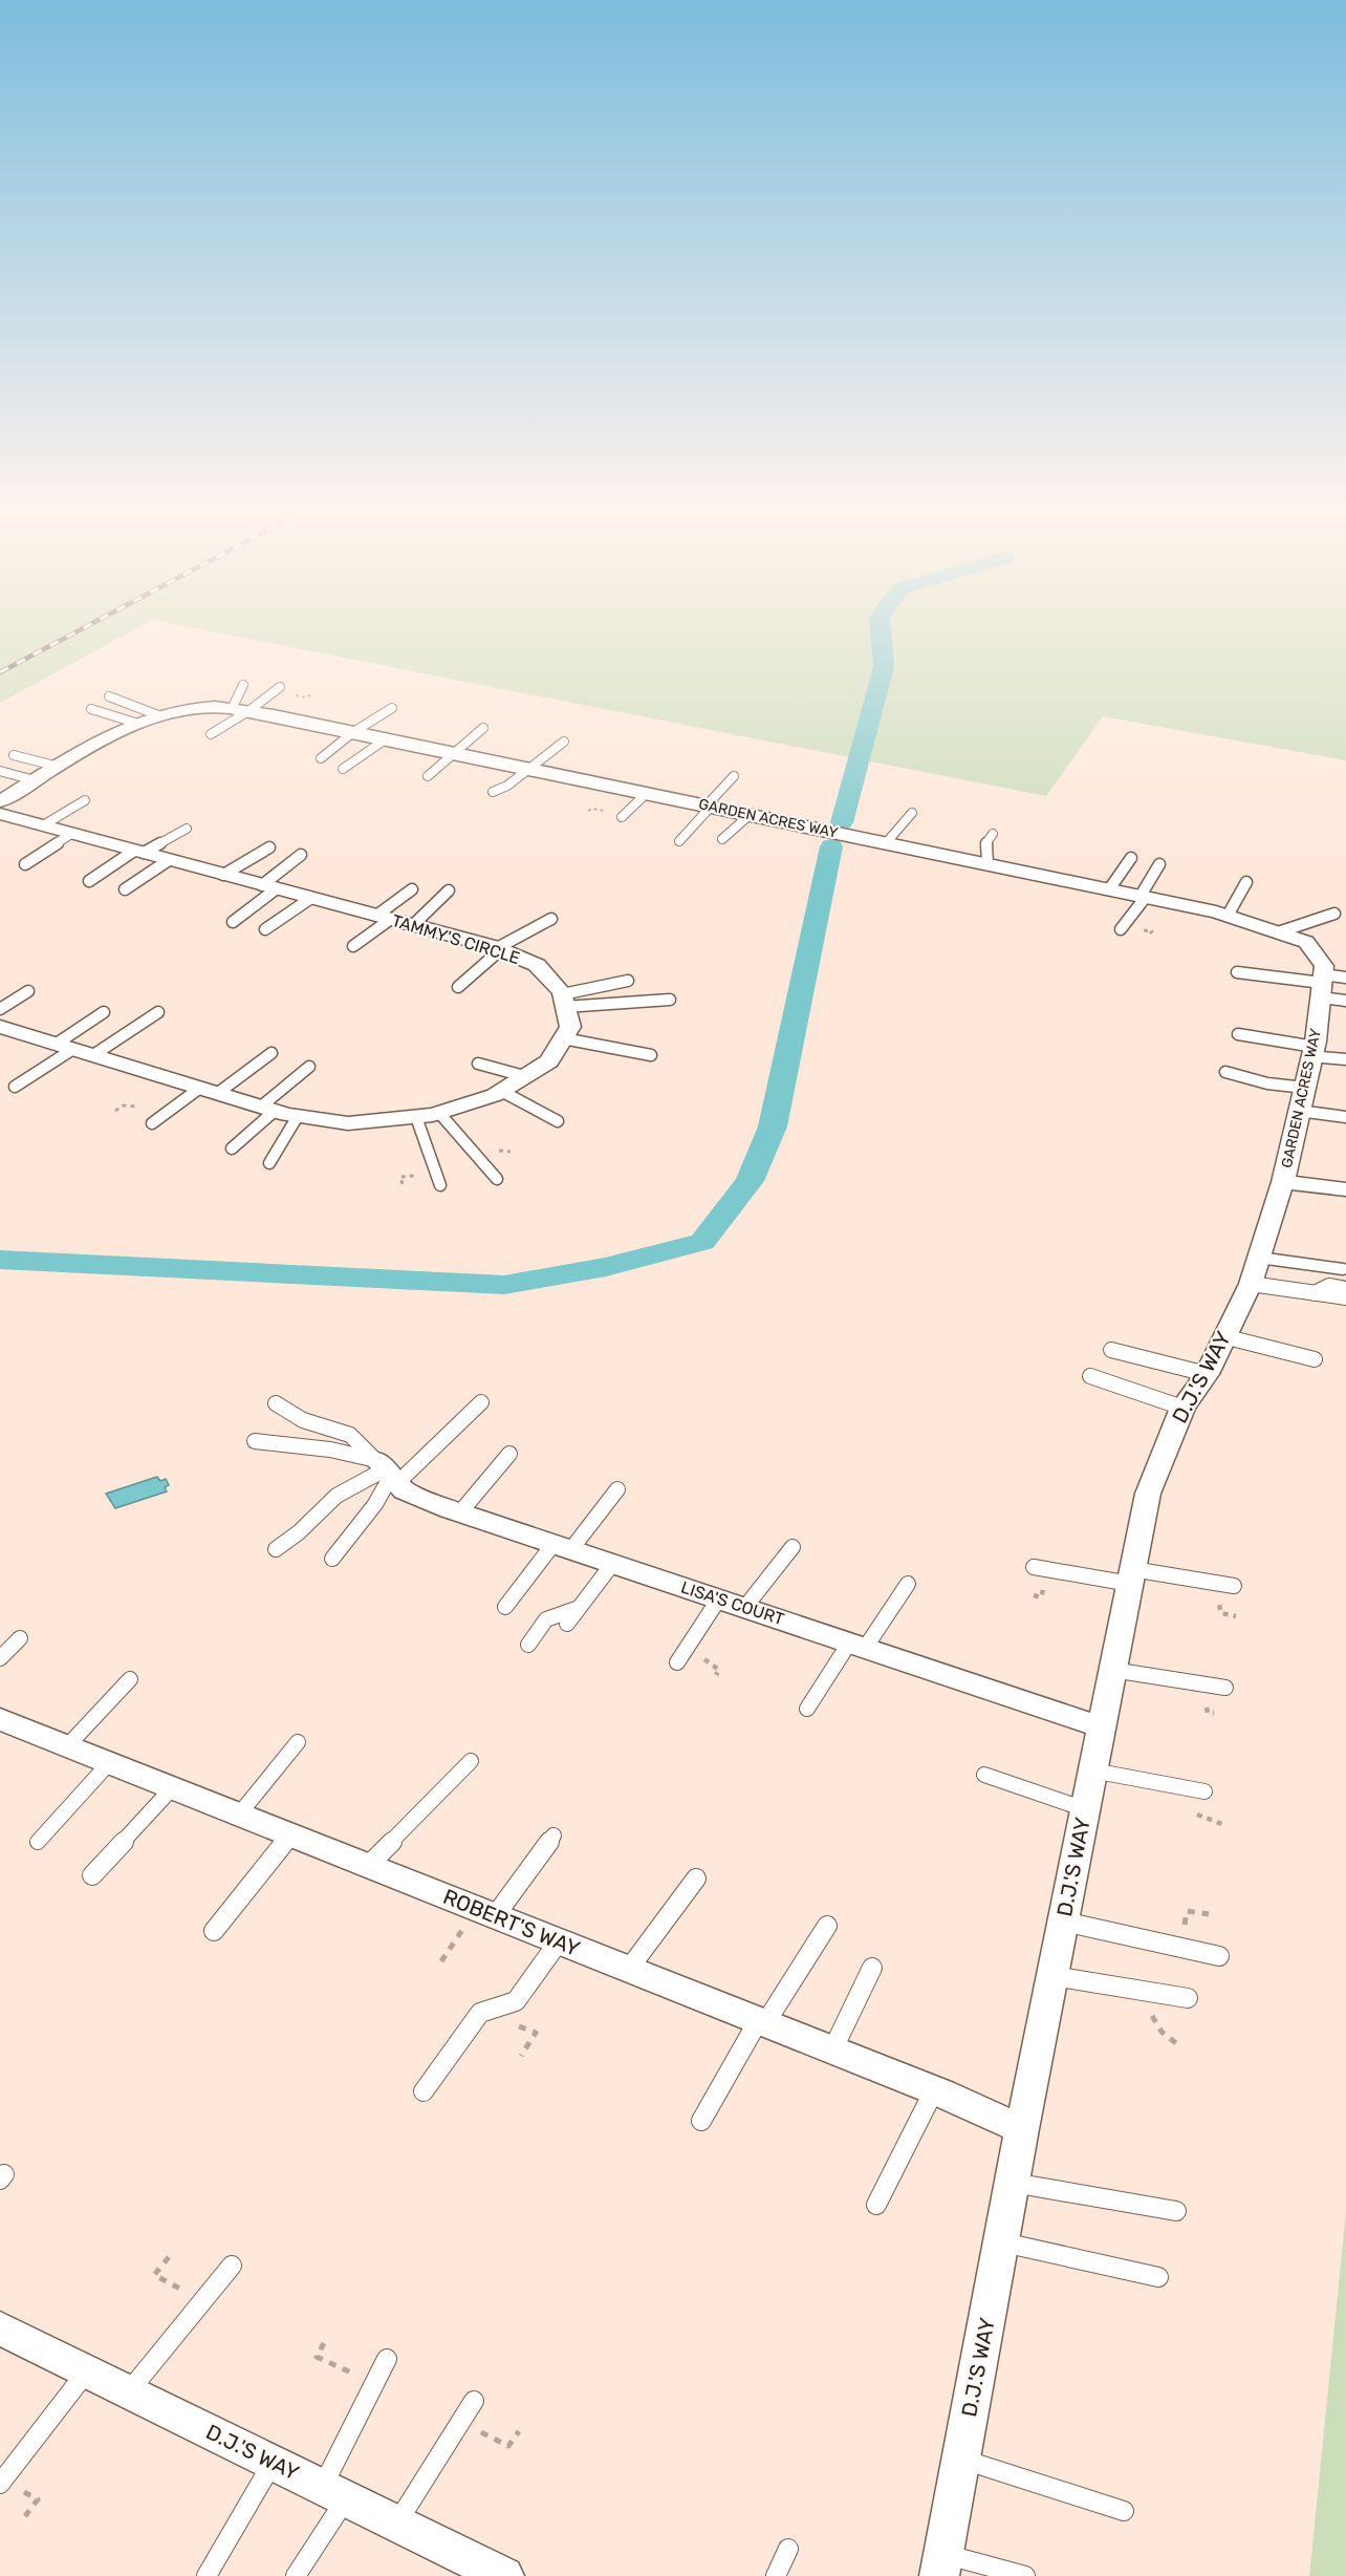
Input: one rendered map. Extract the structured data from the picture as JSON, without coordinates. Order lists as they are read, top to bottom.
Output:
{
  "streets": {
    "street": [
      "GARDEN ACRES WAY",
      "TAMMY'S CIRCLE",
      "D.J.'S WAY",
      "LISA'S COURT",
      "ROBERT'S WAY"
    ]
  },
  "crossings": [
    ["GARDEN ACRES WAY", "D.J.'S WAY"],
    ["D.J.'S WAY", "LISA'S COURT"],
    ["D.J.'S WAY", "ROBERT'S WAY"]
  ]
}
